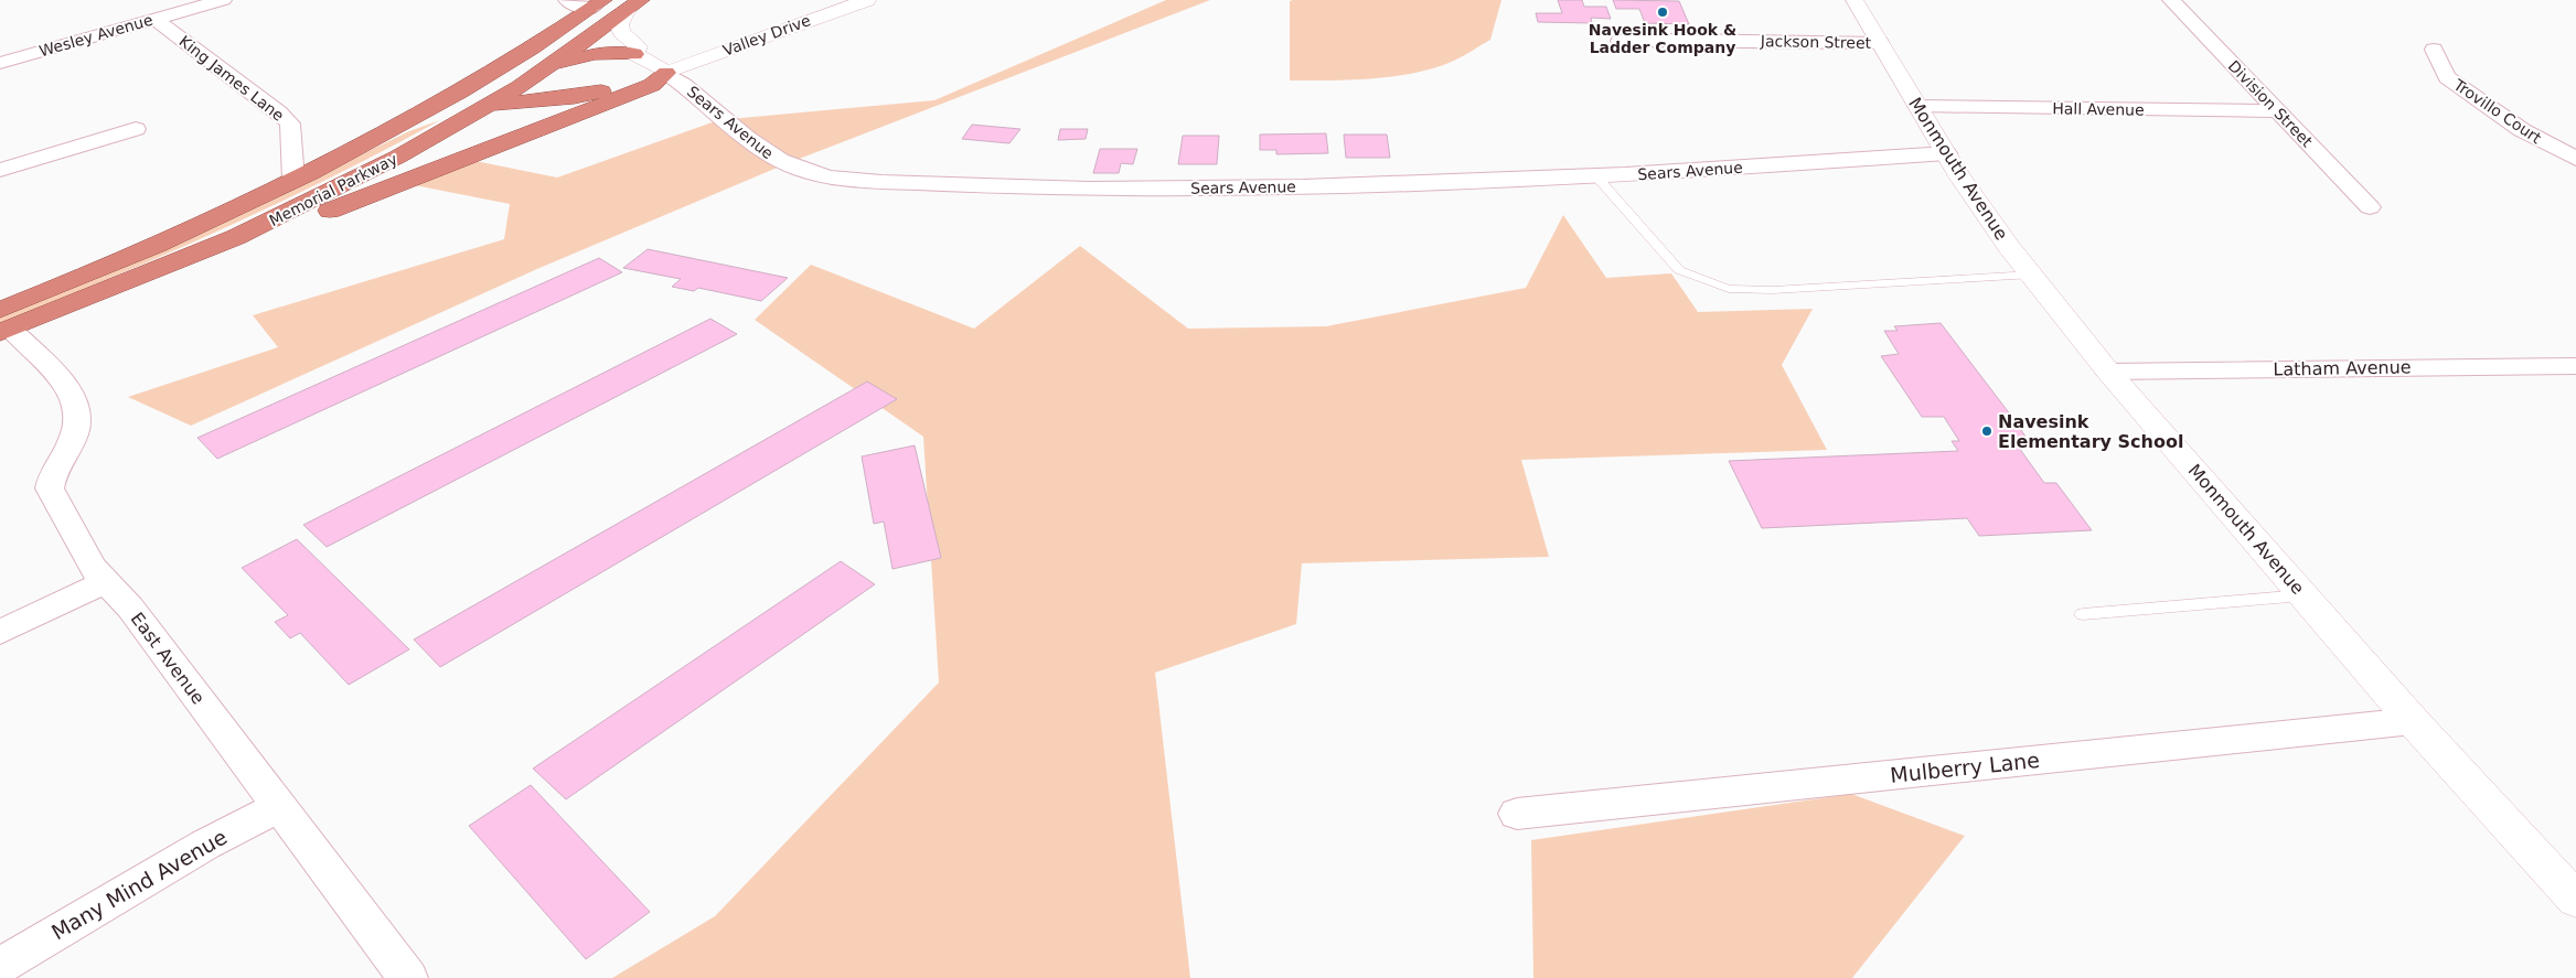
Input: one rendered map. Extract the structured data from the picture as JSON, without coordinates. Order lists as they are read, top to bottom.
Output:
{
  "streets": {
    "highway": ["Memorial Parkway"],
    "street": [
      "Wesley Avenue",
      "Valley Drive",
      "Jackson Street",
      "King James Lane",
      "Division Street",
      "Hall Avenue",
      "Trovillo Court",
      "Sears Avenue",
      "Monmouth Avenue",
      "Latham Avenue",
      "East Avenue",
      "Mulberry Lane",
      "Many Mind Avenue"
    ]
  },
  "crossings": [
    ["Wesley Avenue", "King James Lane"],
    ["Valley Drive", "Sears Avenue"],
    ["Jackson Street", "Monmouth Avenue"],
    ["King James Lane", "Memorial Parkway"],
    ["Division Street", "Hall Avenue"],
    ["Hall Avenue", "Monmouth Avenue"],
    ["Sears Avenue", "Monmouth Avenue"],
    ["Monmouth Avenue", "Latham Avenue"],
    ["Monmouth Avenue", "Mulberry Lane"],
    ["Memorial Parkway", "East Avenue"],
    ["East Avenue", "Many Mind Avenue"]
  ],
  "places": ["Navesink Hook & Ladder Company", "Navesink Elementary School"]
}
